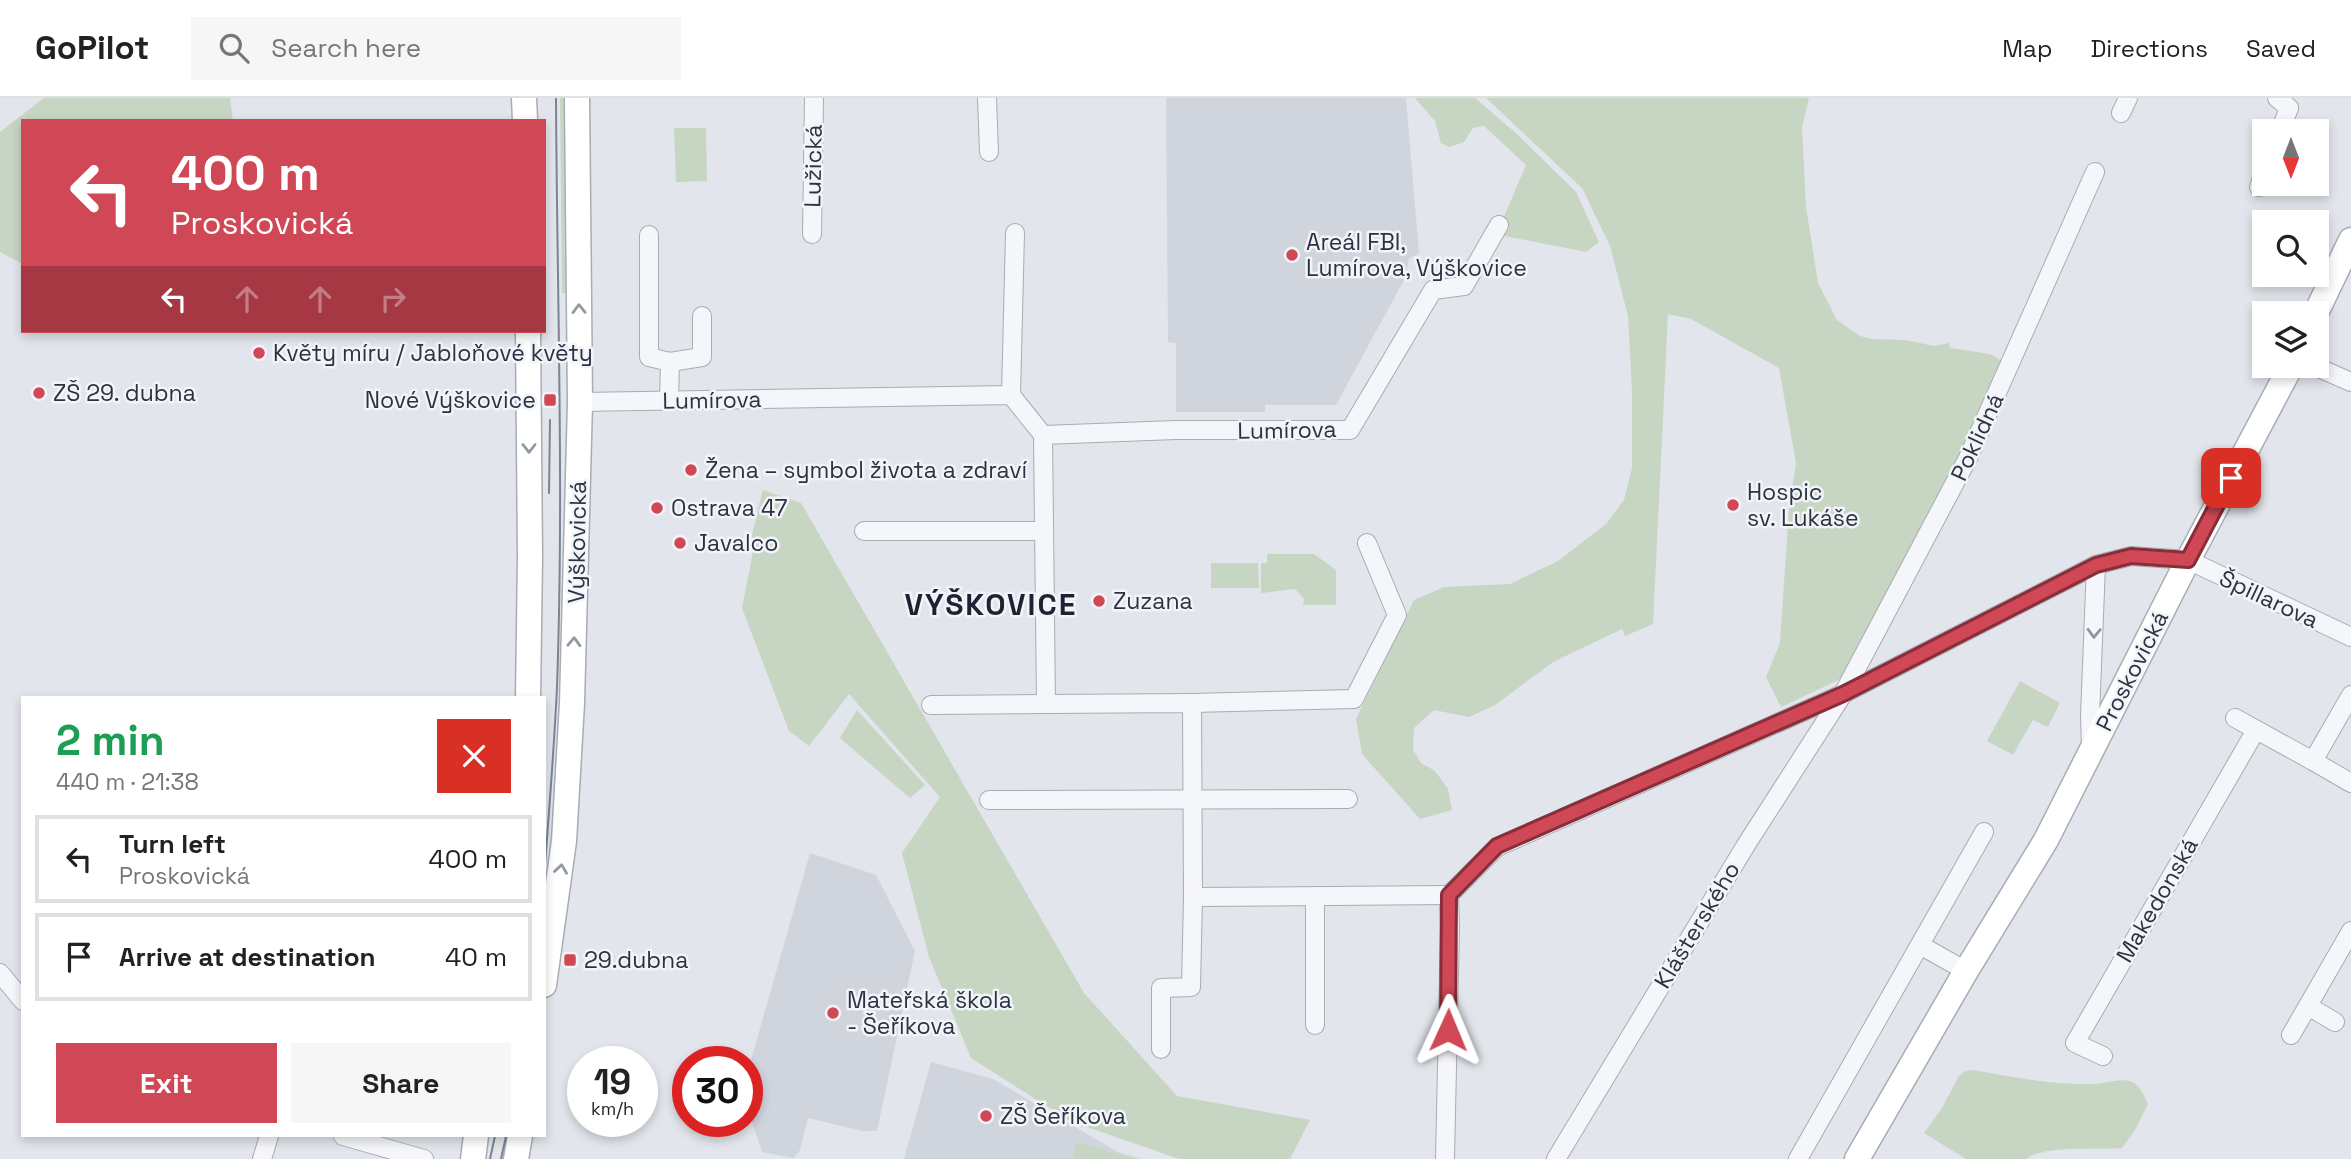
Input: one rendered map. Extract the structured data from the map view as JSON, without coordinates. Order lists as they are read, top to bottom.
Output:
{
  "streets": {
    "street": [
      "Lužická",
      "Lumírova",
      "Poklidná",
      "Výškovická",
      "Špillarova",
      "Proskovická",
      "Makedonská",
      "Klášterského"
    ]
  },
  "crossings": [
    ["Lumírova", "Výškovická"],
    ["Poklidná", "Klášterského"],
    ["Špillarova", "Proskovická"]
  ],
  "districts": ["VÝŠKOVICE"],
  "places": {
    "other": [
      "Areál FBI, Lumírova, Výškovice",
      "Květy míru / Jabloňové květy",
      "ZŠ 29. dubna",
      "Žena – symbol života a zdraví",
      "Hospic sv. Lukáše",
      "Ostrava 47",
      "Javalco",
      "Zuzana",
      "Mateřská škola - Šeříkova",
      "ZŠ Šeříkova"
    ],
    "transit": ["Nové Výškovice", "29.dubna"]
  },
  "north": "bottom",
  "page": {
    "header": "GoPilot",
    "search": "Search here",
    "nav": ["Map", "Directions", "Saved"],
    "turn": ["400 m", "Proskovická"],
    "heading": ["2 min", "440 m · 21:38"],
    "list": [
      {
        "name": "Turn left",
        "note": "Proskovická",
        "value": "400 m"
      },
      {
        "name": "Arrive at destination",
        "value": "40 m"
      }
    ],
    "buttons": ["Exit", "Share"],
    "speed": "19 km/h",
    "limit": "30"
  }
}
